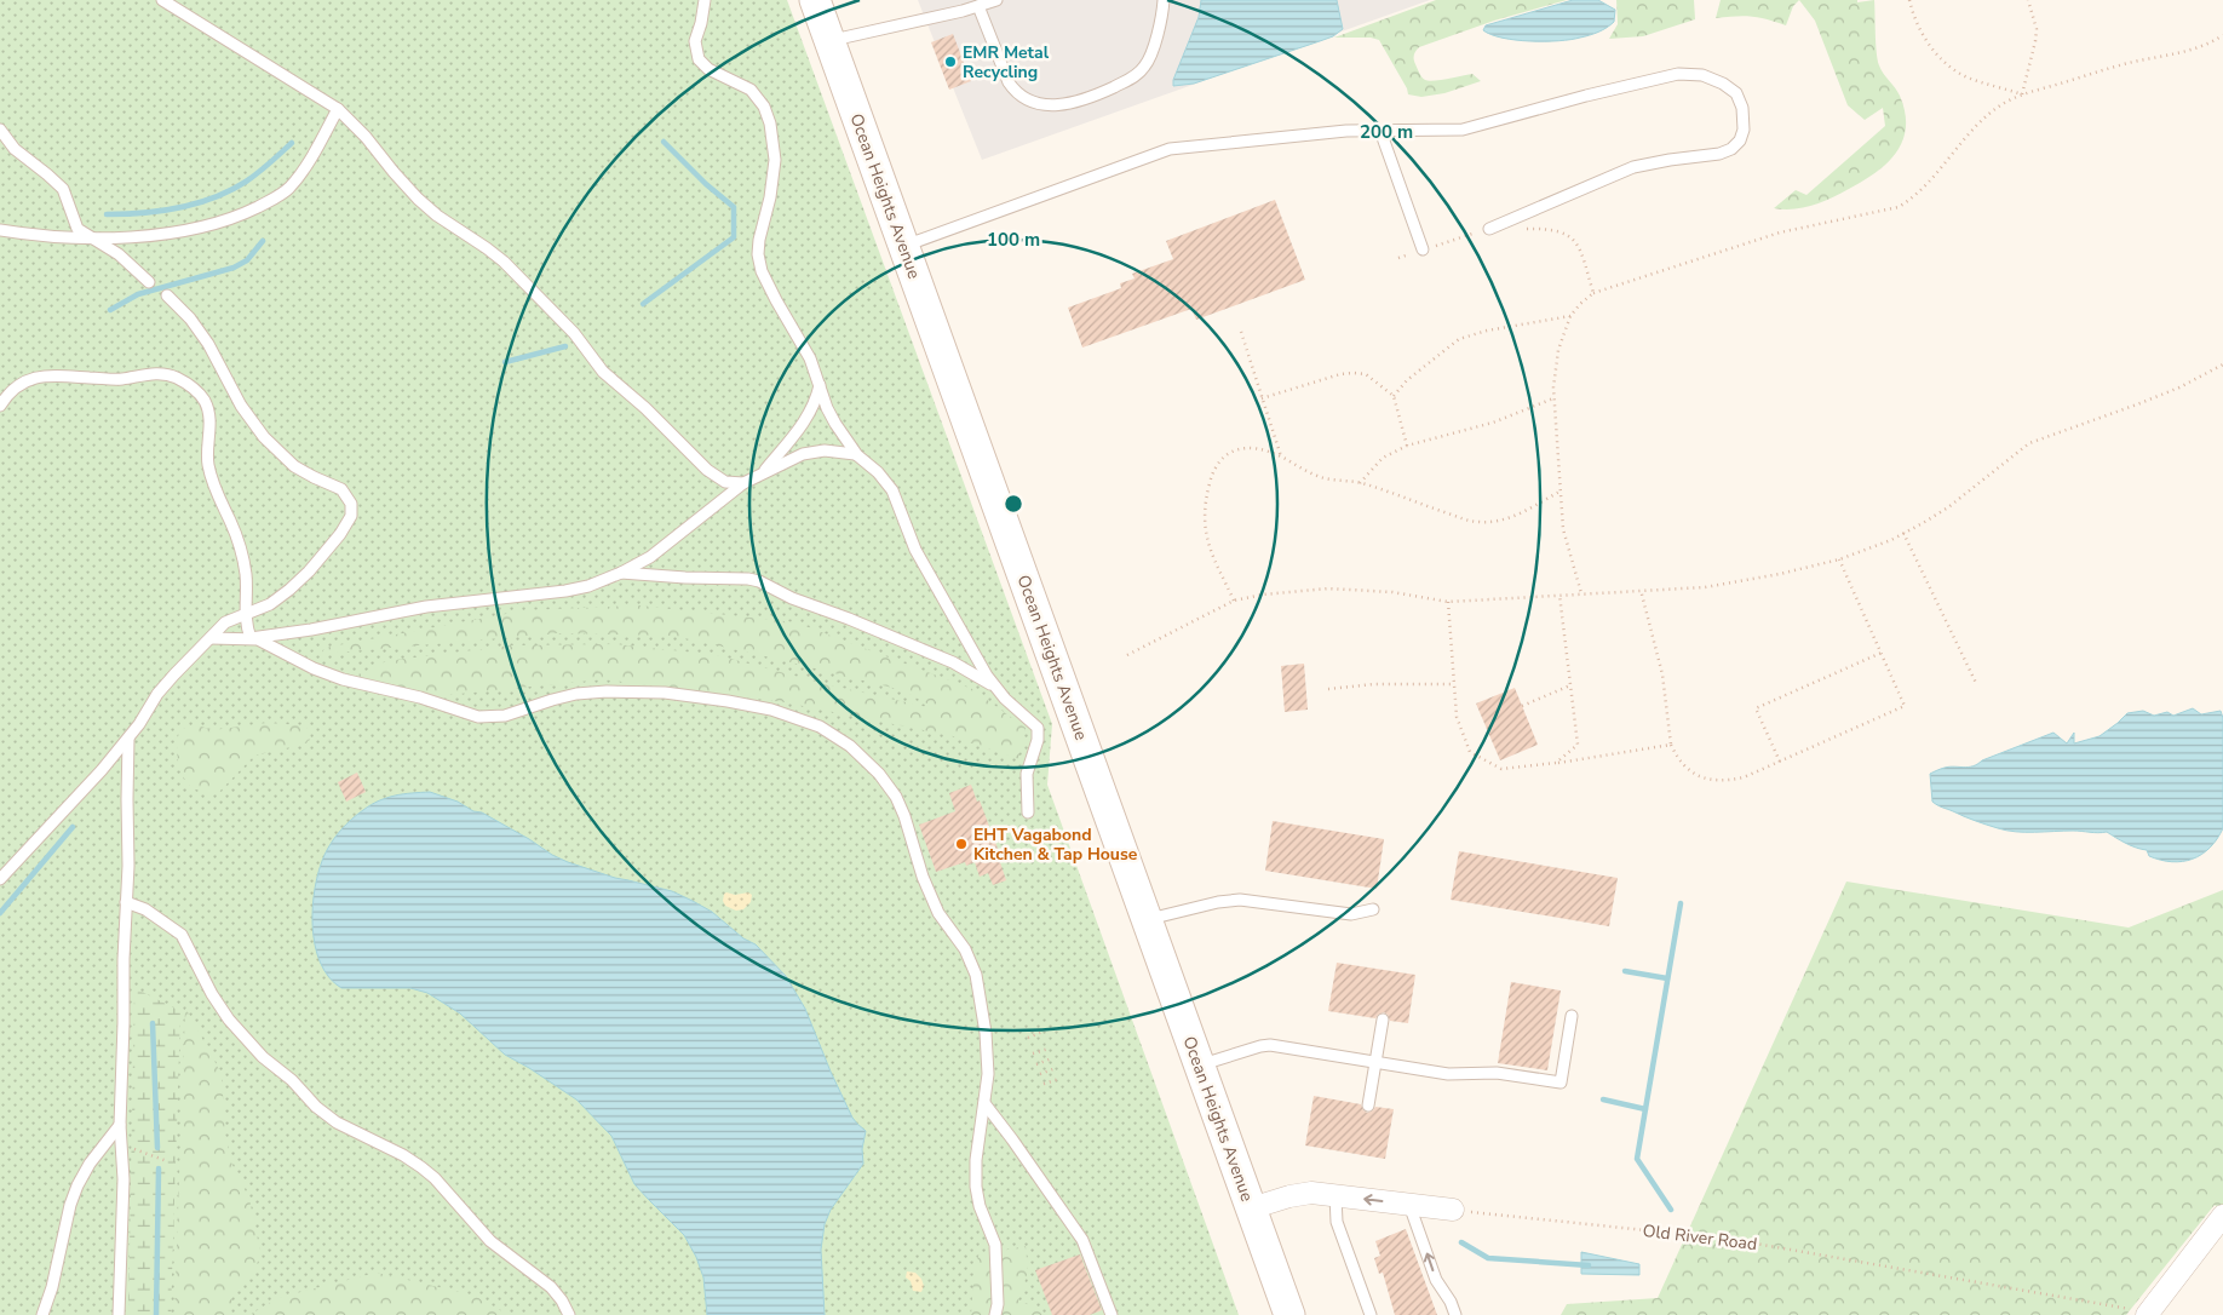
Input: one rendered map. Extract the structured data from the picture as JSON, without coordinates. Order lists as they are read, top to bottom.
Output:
{
  "streets": {
    "main road": ["Ocean Heights Avenue"],
    "path": ["Old River Road"]
  },
  "places": ["EMR Metal Recycling", "EHT Vagabond Kitchen & Tap House"],
  "rings": ["200 m", "100 m"]
}
